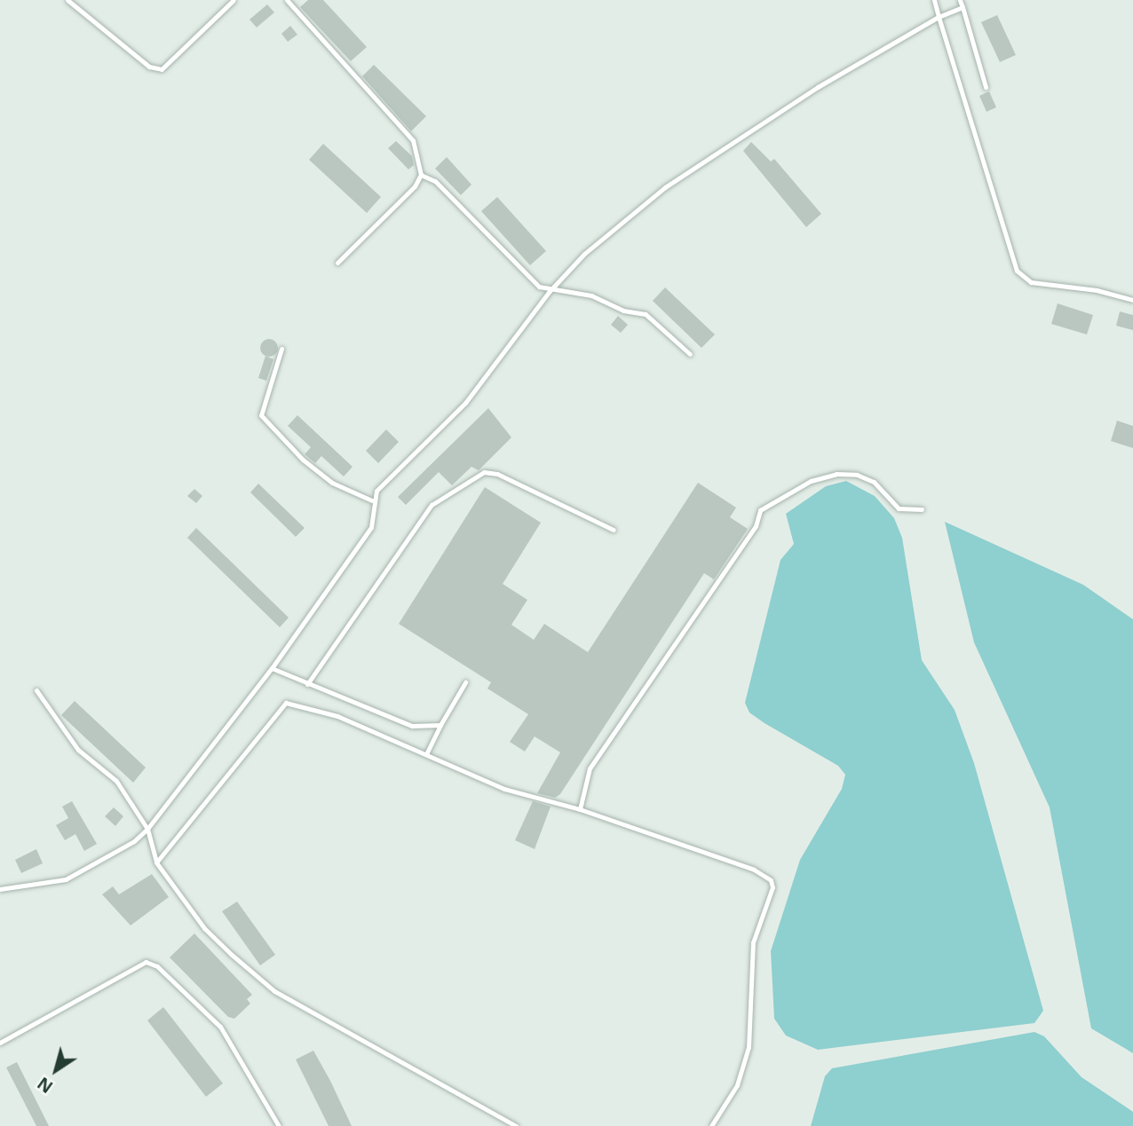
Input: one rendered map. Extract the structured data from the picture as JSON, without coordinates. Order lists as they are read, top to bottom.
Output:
{
  "north": "bottom left"
}
